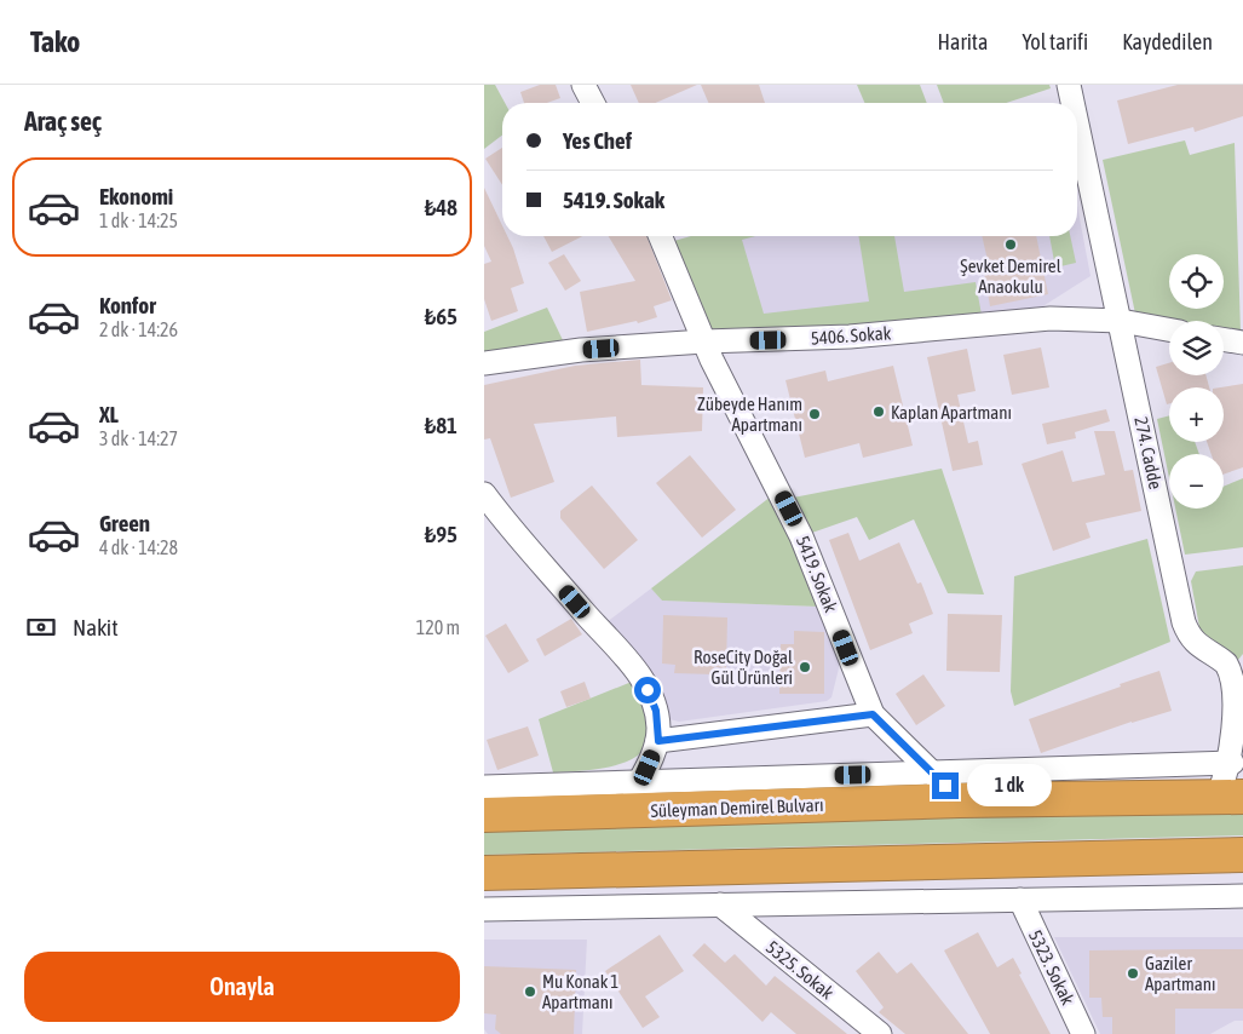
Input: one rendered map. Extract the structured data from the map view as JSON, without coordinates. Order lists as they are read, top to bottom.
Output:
{
  "streets": {
    "highway": ["Süleyman Demirel Bulvarı"],
    "street": [
      "5406. Sokak",
      "274. Cadde",
      "5419. Sokak",
      "5323. Sokak",
      "5325. Sokak"
    ]
  },
  "crossings": [
    ["5406. Sokak", "274. Cadde"],
    ["5406. Sokak", "5419. Sokak"],
    ["274. Cadde", "Süleyman Demirel Bulvarı"],
    ["5419. Sokak", "Süleyman Demirel Bulvarı"]
  ],
  "places": [
    "Şevket Demirel Anaokulu",
    "Kaplan Apartmanı",
    "Zübeyde Hanım Apartmanı",
    "RoseCity Doğal Gül Ürünleri",
    "Gaziler Apartmanı",
    "Mu Konak 1 Apartmanı"
  ],
  "page": {
    "header": "Tako",
    "nav": ["Harita", "Yol tarifi", "Kaydedilen"],
    "heading": "Araç seç",
    "banner": ["Yes Chef", "5419. Sokak"],
    "list": [
      {
        "name": "Ekonomi",
        "note": "1 dk · 14:25",
        "value": "₺48"
      },
      {
        "name": "Konfor",
        "note": "2 dk · 14:26",
        "value": "₺65"
      },
      {
        "name": "XL",
        "note": "3 dk · 14:27",
        "value": "₺81"
      },
      {
        "name": "Green",
        "note": "4 dk · 14:28",
        "value": "₺95"
      }
    ],
    "map_buttons": ["+", "−"],
    "pay": ["Nakit", "120 m"],
    "bubble": "1 dk",
    "buttons": "Onayla"
  }
}
